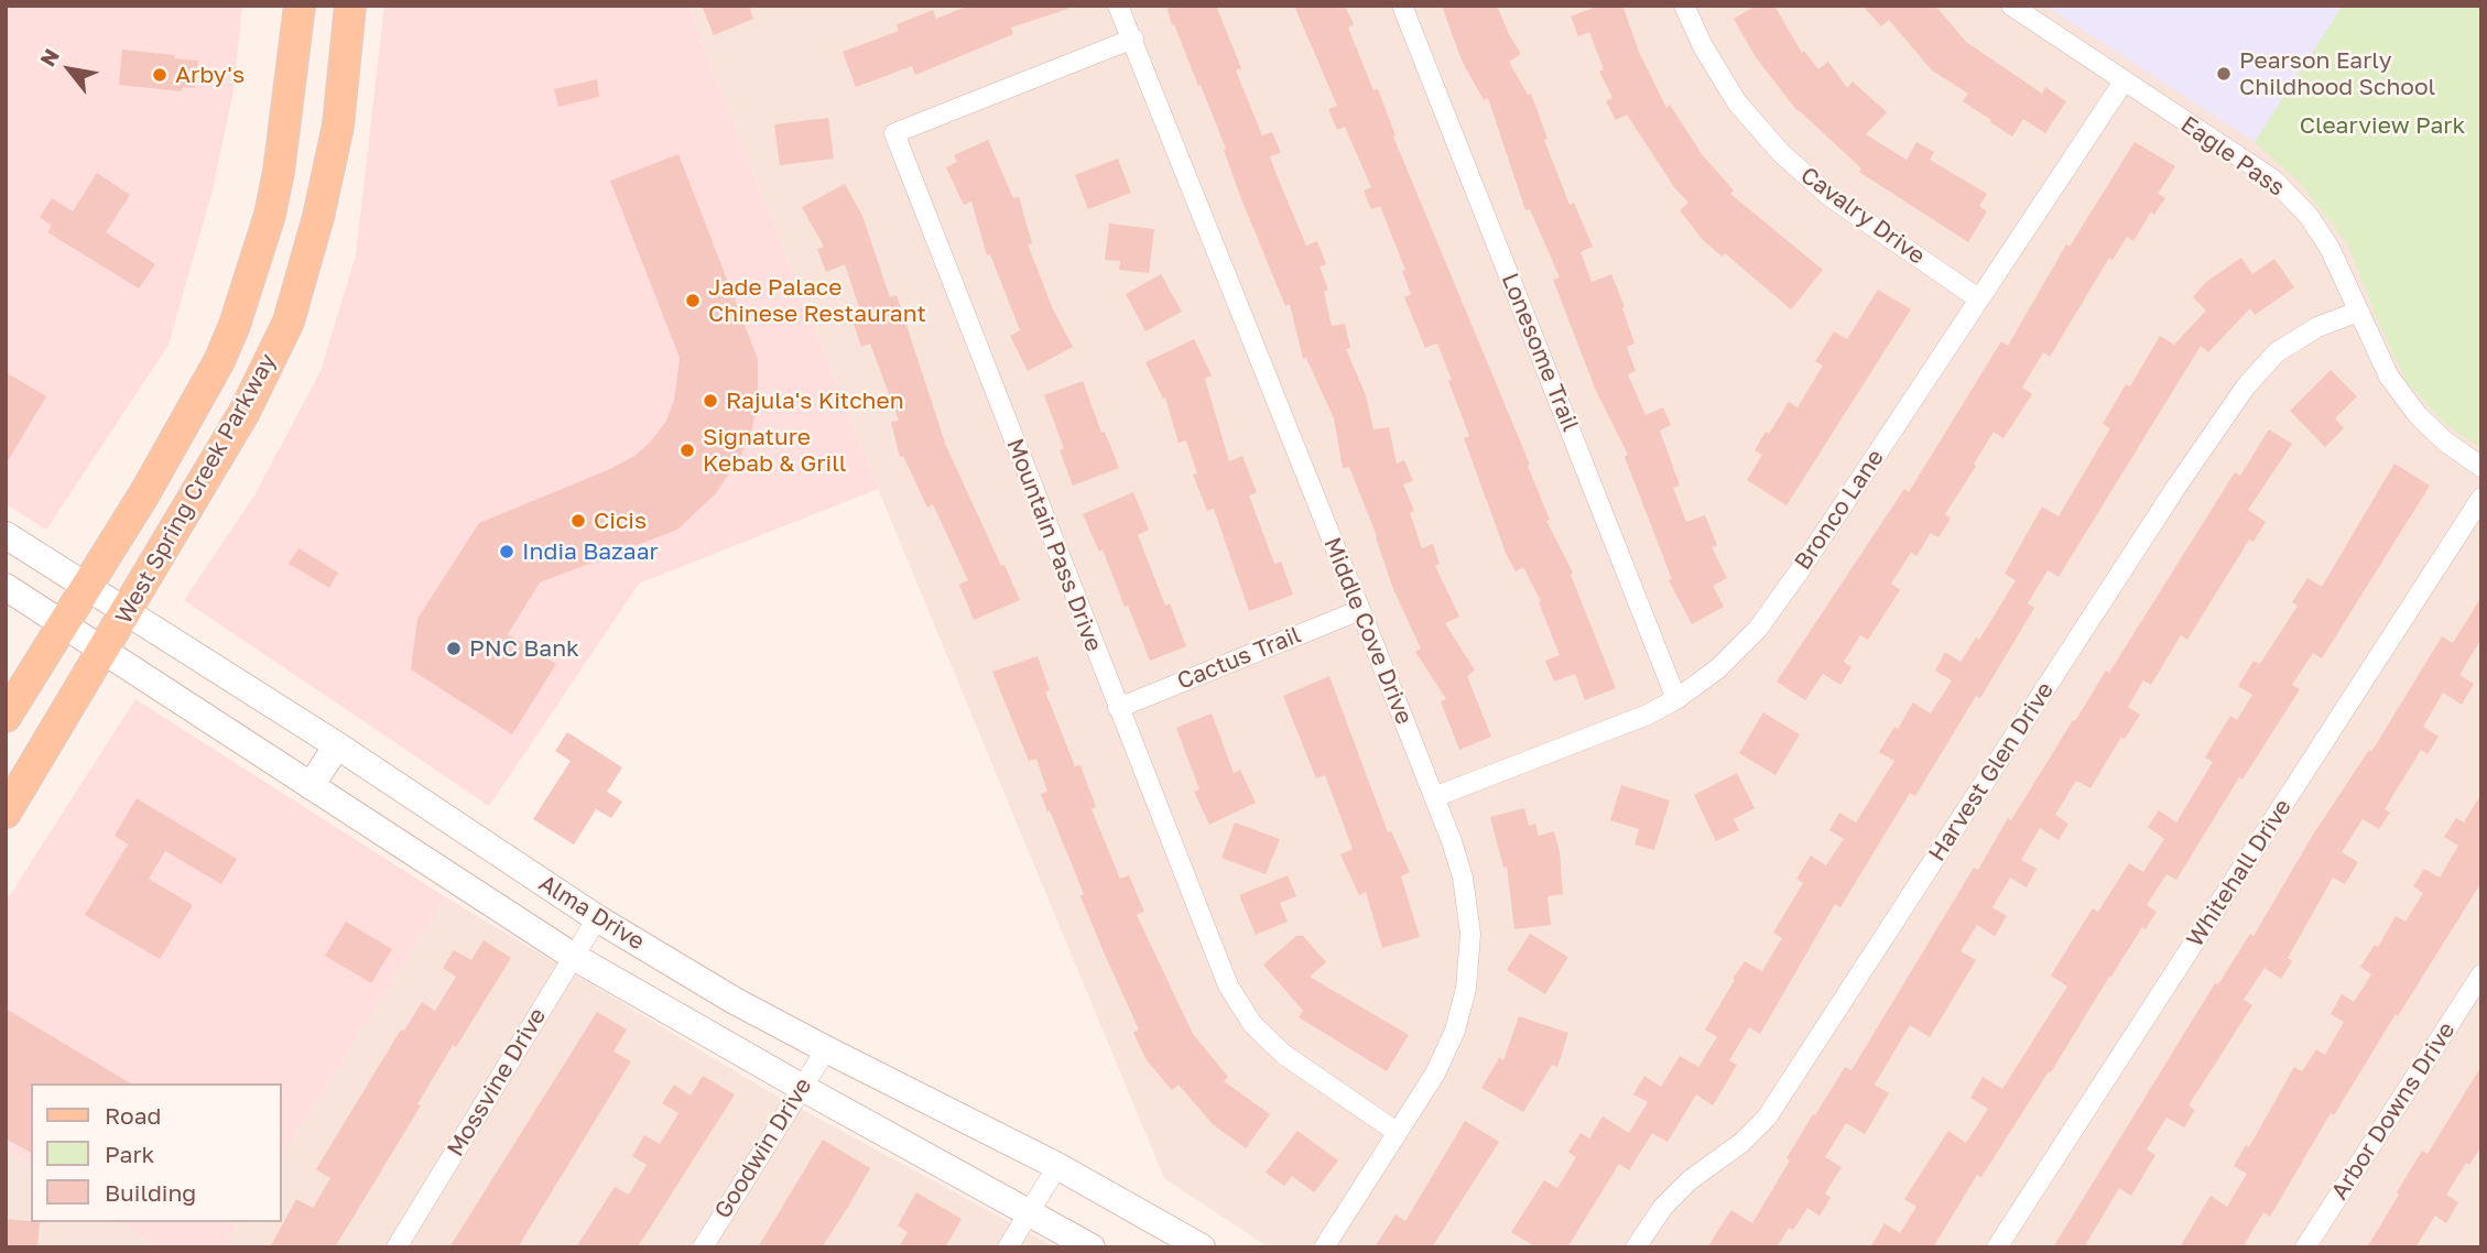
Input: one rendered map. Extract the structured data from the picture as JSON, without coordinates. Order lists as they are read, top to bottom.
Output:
{
  "streets": {
    "main road": ["West Spring Creek Parkway", "Alma Drive"],
    "street": [
      "Eagle Pass",
      "Cavalry Drive",
      "Lonesome Trail",
      "Bronco Lane",
      "Mountain Pass Drive",
      "Middle Cove Drive",
      "Cactus Trail",
      "Harvest Glen Drive",
      "Whitehall Drive",
      "Mossvine Drive",
      "Arbor Downs Drive",
      "Goodwin Drive"
    ]
  },
  "crossings": [
    ["Eagle Pass", "Bronco Lane"],
    ["Eagle Pass", "Harvest Glen Drive"],
    ["Cavalry Drive", "Bronco Lane"],
    ["Lonesome Trail", "Bronco Lane"],
    ["West Spring Creek Parkway", "Alma Drive"],
    ["Bronco Lane", "Middle Cove Drive"],
    ["Mountain Pass Drive", "Middle Cove Drive"],
    ["Mountain Pass Drive", "Cactus Trail"],
    ["Middle Cove Drive", "Cactus Trail"],
    ["Alma Drive", "Mossvine Drive"],
    ["Alma Drive", "Goodwin Drive"]
  ],
  "parks": ["Clearview Park"],
  "places": [
    "Pearson Early Childhood School",
    "Arby's",
    "Jade Palace Chinese Restaurant",
    "Rajula's Kitchen",
    "Signature Kebab & Grill",
    "Cicis",
    "India Bazaar",
    "PNC Bank"
  ],
  "legend": ["Road", "Park", "Building"],
  "north": "top left"
}
